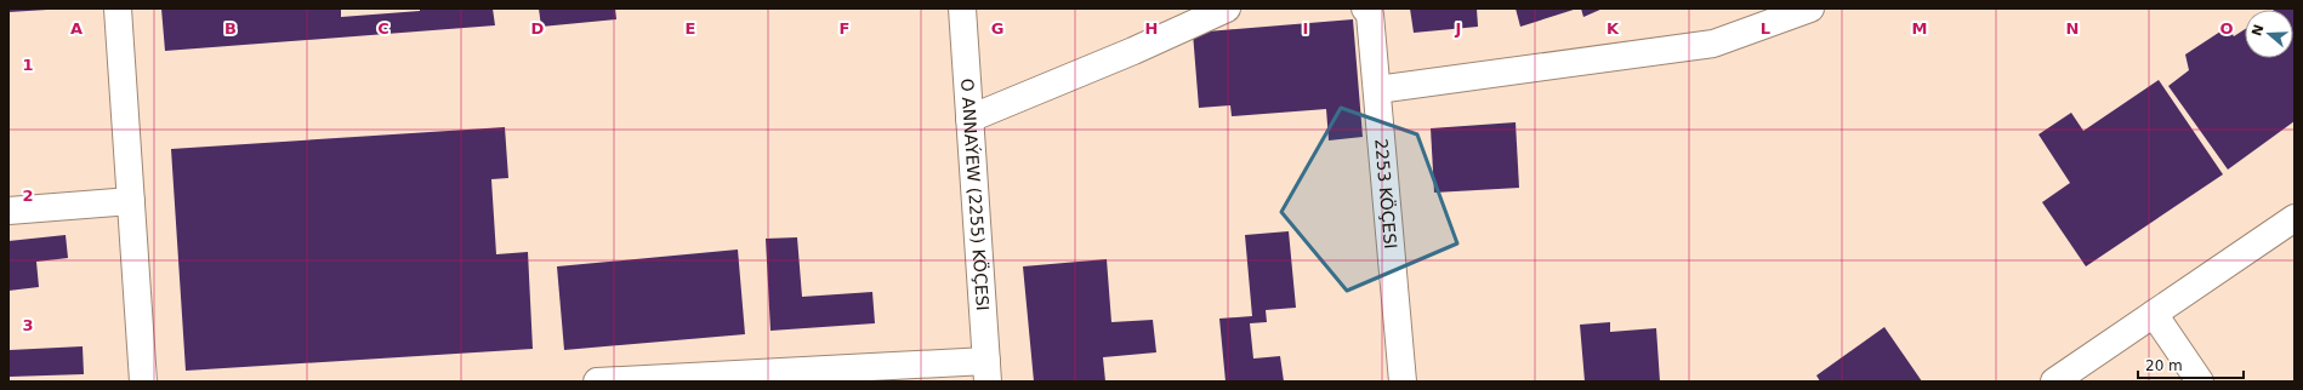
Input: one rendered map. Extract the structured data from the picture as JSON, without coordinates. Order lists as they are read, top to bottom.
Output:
{
  "streets": {
    "street": ["2253 KÖÇESI", "O ANNAÝEW (2255) KÖÇESI"]
  },
  "scale_bar": "20 m",
  "north": "left",
  "grid": {
    "columns": [
      "A",
      "B",
      "C",
      "D",
      "E",
      "F",
      "G",
      "H",
      "I",
      "J",
      "K",
      "L",
      "M",
      "N",
      "O"
    ],
    "rows": ["1", "2", "3"]
  }
}
